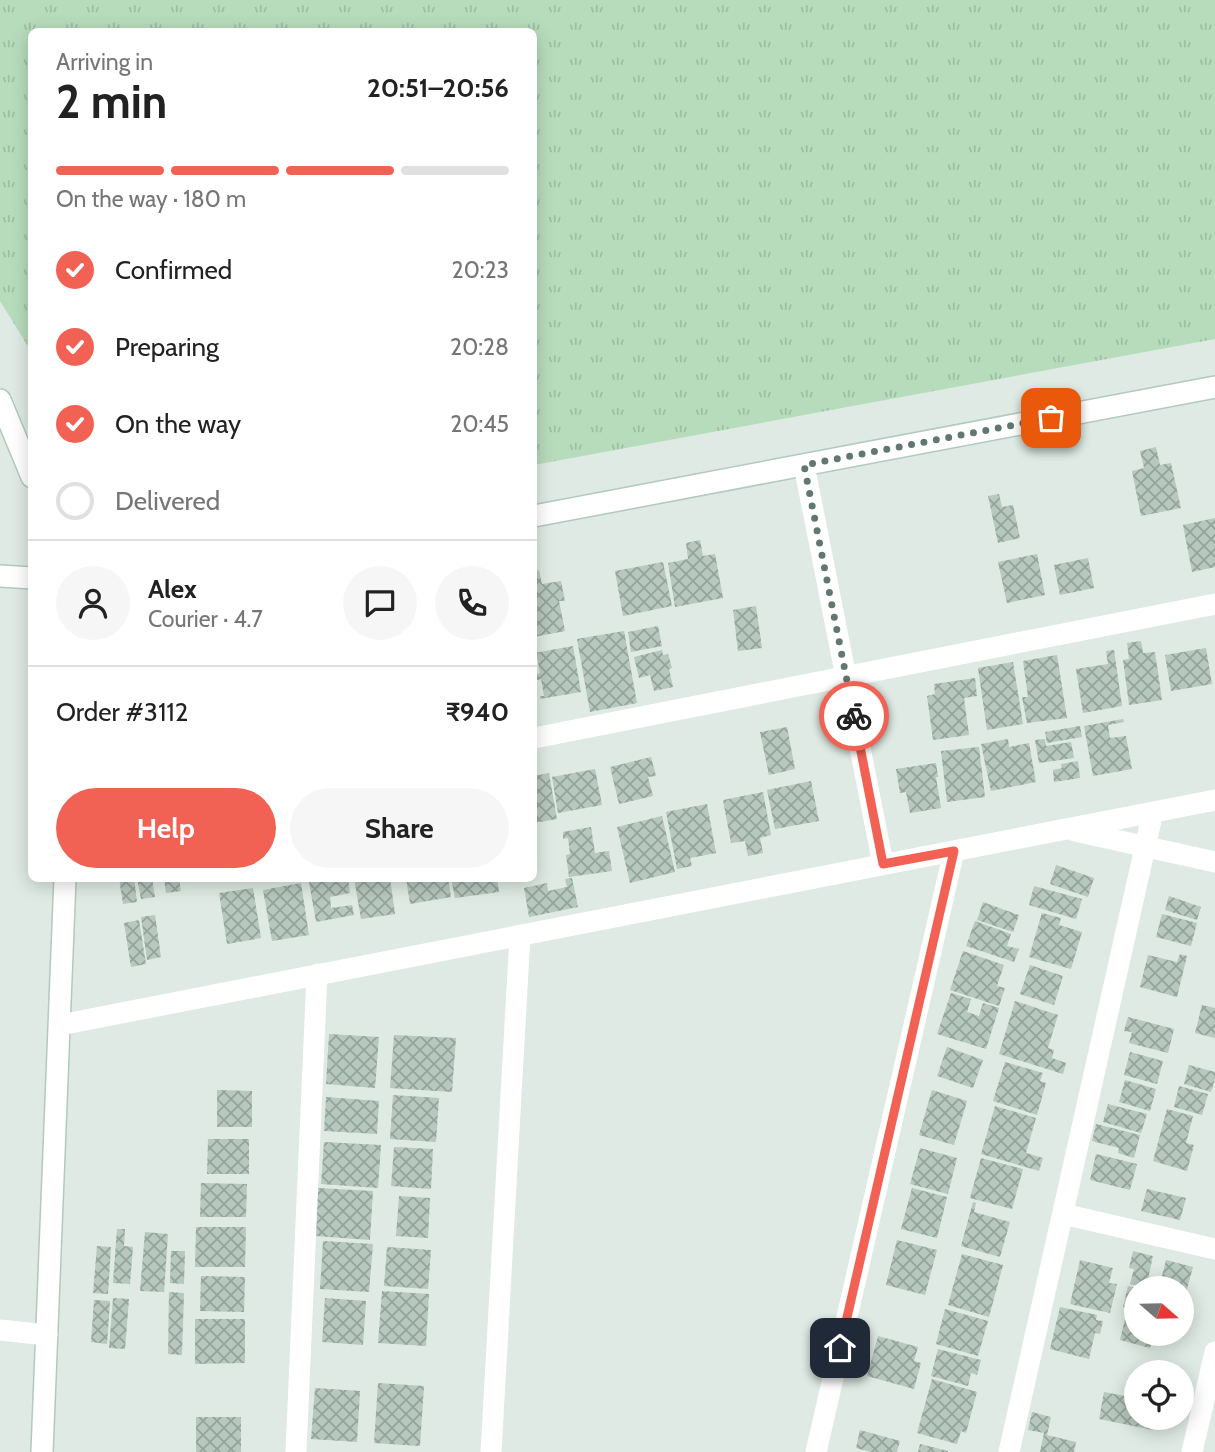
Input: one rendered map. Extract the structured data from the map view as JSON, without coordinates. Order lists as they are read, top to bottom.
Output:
{
  "north": "right",
  "page": {
    "heading": ["2 min", "Arriving in", "20:51–20:56"],
    "panel": [
      "Alex",
      "Courier · 4.7",
      "Order #3112",
      "₹940"
    ],
    "bar": "On the way · 180 m",
    "list": [
      ["Confirmed", "20:23"],
      ["Preparing", "20:28"],
      ["On the way", "20:45"],
      "Delivered"
    ],
    "buttons": ["Help", "Share"]
  }
}
